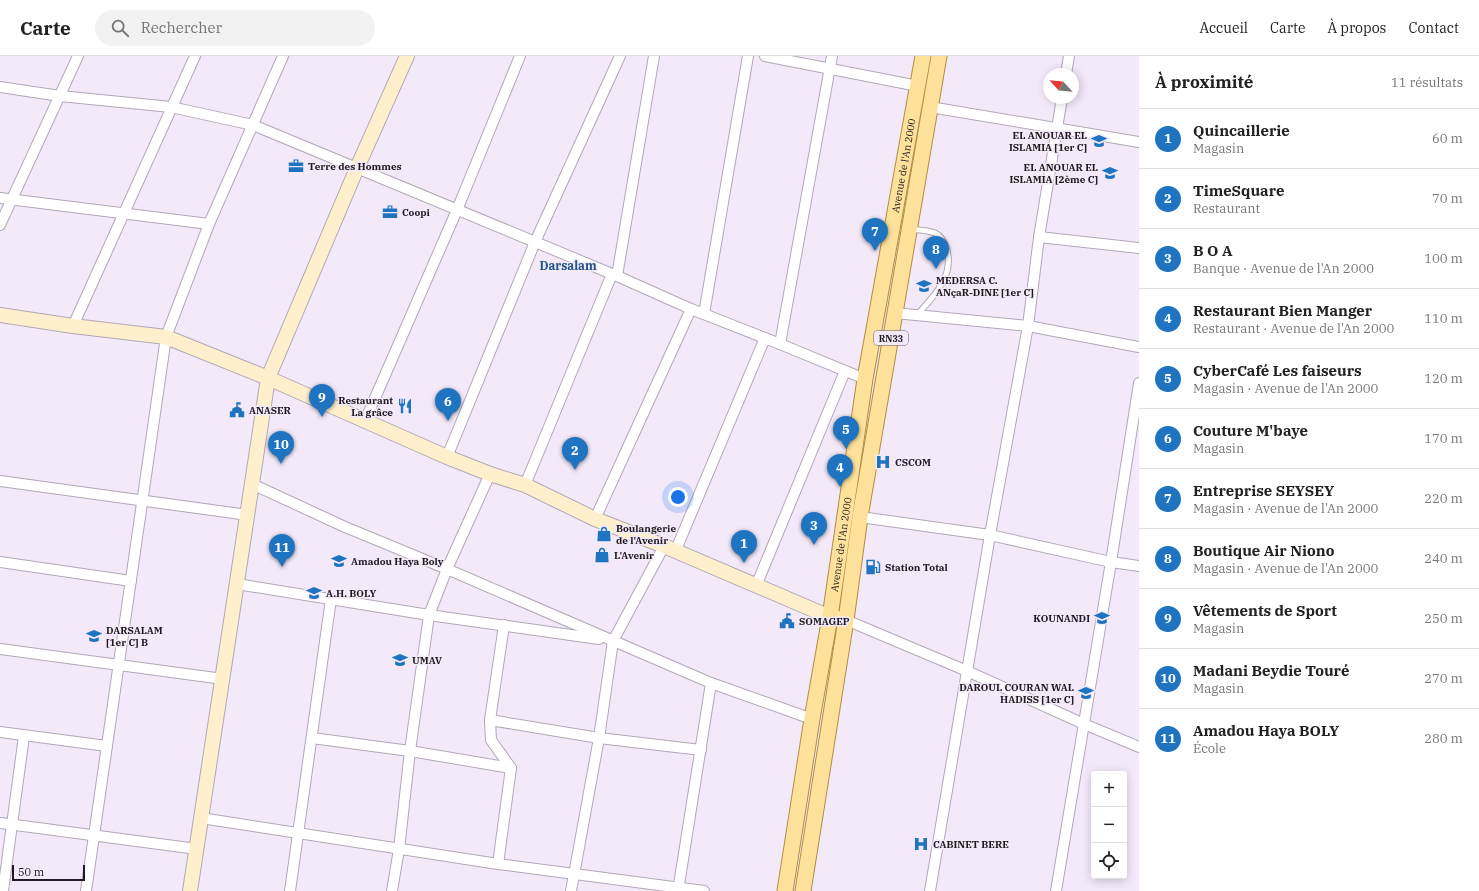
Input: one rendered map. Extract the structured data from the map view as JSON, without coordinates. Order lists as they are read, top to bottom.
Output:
{
  "streets": {
    "main road": ["Avenue de l'An 2000", "RN33"]
  },
  "districts": ["Darsalam"],
  "places": {
    "school or university": [
      "EL ANOUAR EL ISLAMIA [1er C]",
      "EL ANOUAR EL ISLAMIA [2ème C]",
      "MEDERSA C. ANçaR-DINE [1er C]",
      "Amadou Haya Boly",
      "A.H. BOLY",
      "KOUNANDI",
      "DARSALAM [1er C] B",
      "UMAV",
      "DAROUL COURAN WAL HADISS [1er C]"
    ],
    "office": ["Terre des Hommes", "Coopi"],
    "restaurant": ["Restaurant La grâce"],
    "public building": ["ANASER", "SOMAGEP"],
    "hospital": ["CSCOM", "CABINET BERE"],
    "shop": ["Boulangerie de l'Avenir", "L'Avenir"],
    "fuel station": ["Station Total"]
  },
  "scale_bar": "50 m",
  "north": "top left",
  "page": {
    "header": "Carte",
    "search": "Rechercher",
    "nav": [
      "Accueil",
      "Carte",
      "À propos",
      "Contact"
    ],
    "heading": ["À proximité", "11 résultats"],
    "list": [
      {
        "mark": "1",
        "name": "Quincaillerie",
        "note": "Magasin",
        "value": "60 m"
      },
      {
        "mark": "2",
        "name": "TimeSquare",
        "note": "Restaurant",
        "value": "70 m"
      },
      {
        "mark": "3",
        "name": "B O A",
        "note": "Banque · Avenue de l'An 2000",
        "value": "100 m"
      },
      {
        "mark": "4",
        "name": "Restaurant Bien Manger",
        "note": "Restaurant · Avenue de l'An 2000",
        "value": "110 m"
      },
      {
        "mark": "5",
        "name": "CyberCafé Les faiseurs",
        "note": "Magasin · Avenue de l'An 2000",
        "value": "120 m"
      },
      {
        "mark": "6",
        "name": "Couture M'baye",
        "note": "Magasin",
        "value": "170 m"
      },
      {
        "mark": "7",
        "name": "Entreprise SEYSEY",
        "note": "Magasin · Avenue de l'An 2000",
        "value": "220 m"
      },
      {
        "mark": "8",
        "name": "Boutique Air Niono",
        "note": "Magasin · Avenue de l'An 2000",
        "value": "240 m"
      },
      {
        "mark": "9",
        "name": "Vêtements de Sport",
        "note": "Magasin",
        "value": "250 m"
      },
      {
        "mark": "10",
        "name": "Madani Beydie Touré",
        "note": "Magasin",
        "value": "270 m"
      },
      {
        "mark": "11",
        "name": "Amadou Haya BOLY",
        "note": "École",
        "value": "280 m"
      }
    ],
    "pins": [
      "7",
      "8",
      "9",
      "6",
      "5",
      "10",
      "2",
      "4",
      "3",
      "1",
      "11"
    ],
    "map_buttons": ["+", "−"],
    "scale": "50 m"
  }
}
